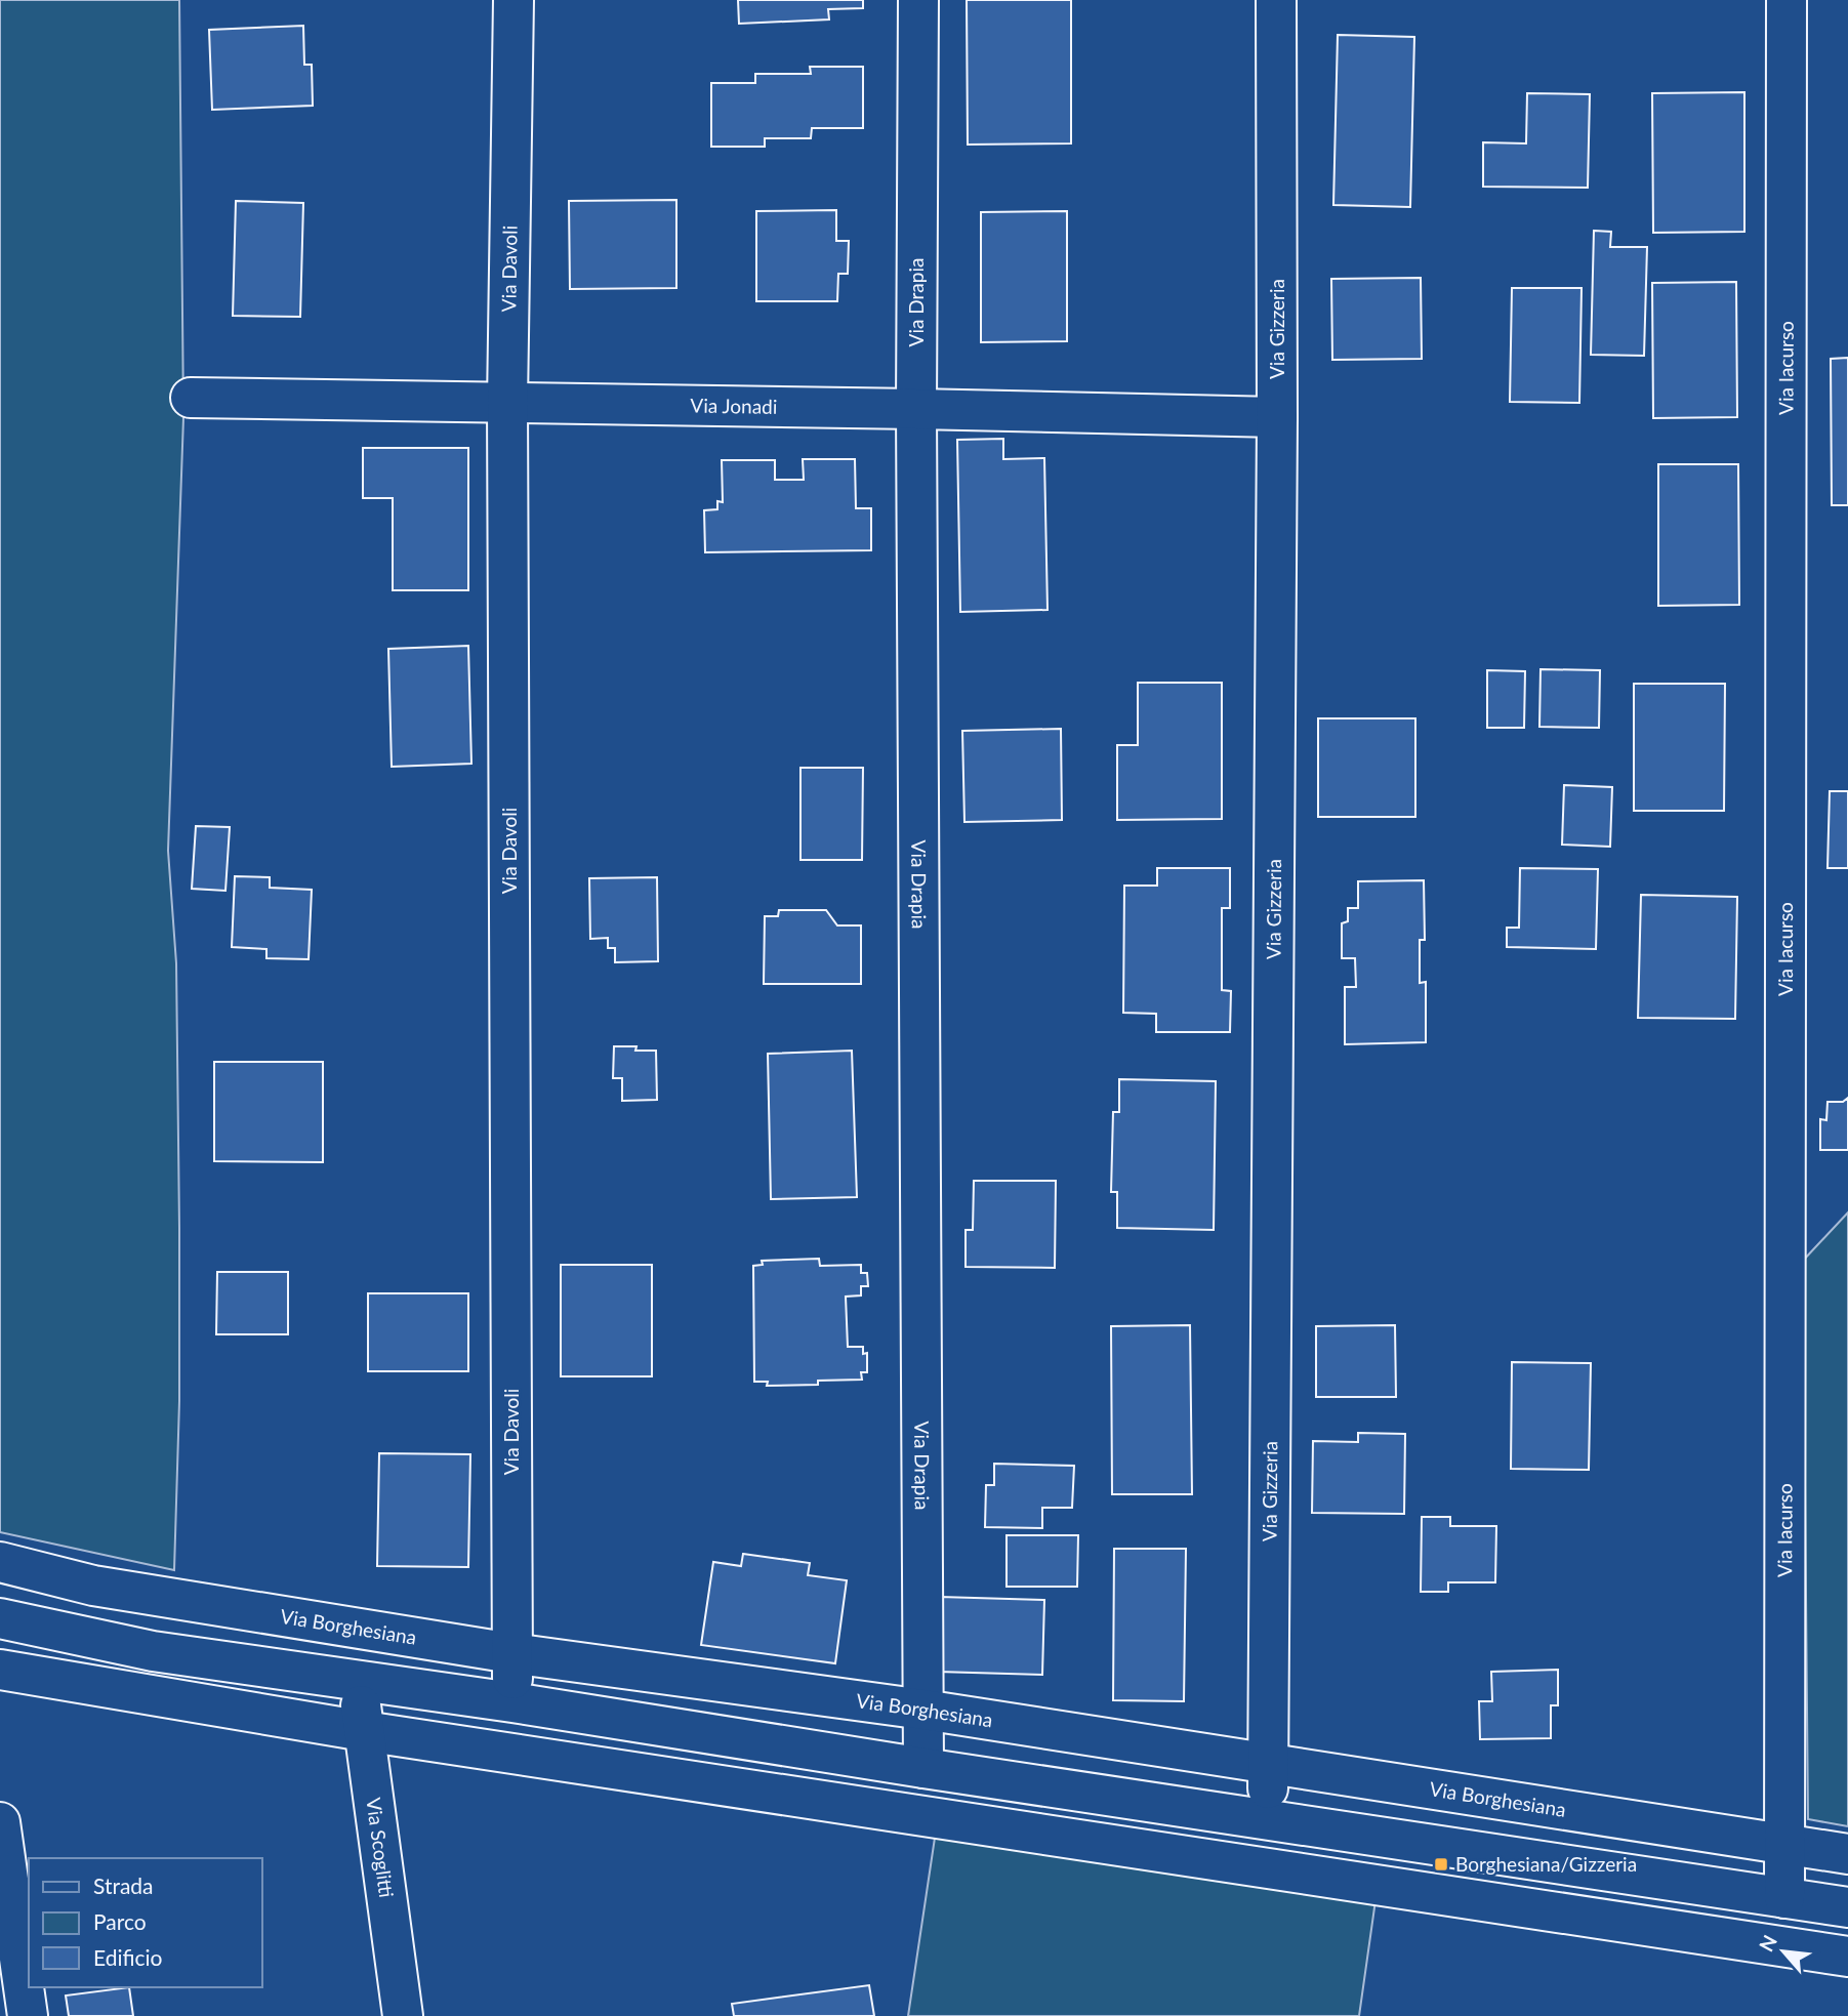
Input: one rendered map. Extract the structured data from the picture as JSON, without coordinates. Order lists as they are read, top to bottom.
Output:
{
  "streets": {
    "street": [
      "Via Davoli",
      "Via Drapia",
      "Via Gizzeria",
      "Via Iacurso",
      "Via Jonadi",
      "Via Borghesiana",
      "Via Scoglitti"
    ]
  },
  "crossings": [
    ["Via Davoli", "Via Jonadi"],
    ["Via Davoli", "Via Borghesiana"],
    ["Via Drapia", "Via Jonadi"],
    ["Via Drapia", "Via Borghesiana"],
    ["Via Gizzeria", "Via Jonadi"],
    ["Via Gizzeria", "Via Borghesiana"],
    ["Via Iacurso", "Via Borghesiana"]
  ],
  "places": {
    "transit": ["Borghesiana/Gizzeria"]
  },
  "legend": ["Strada", "Parco", "Edificio"],
  "north": "top left"
}
